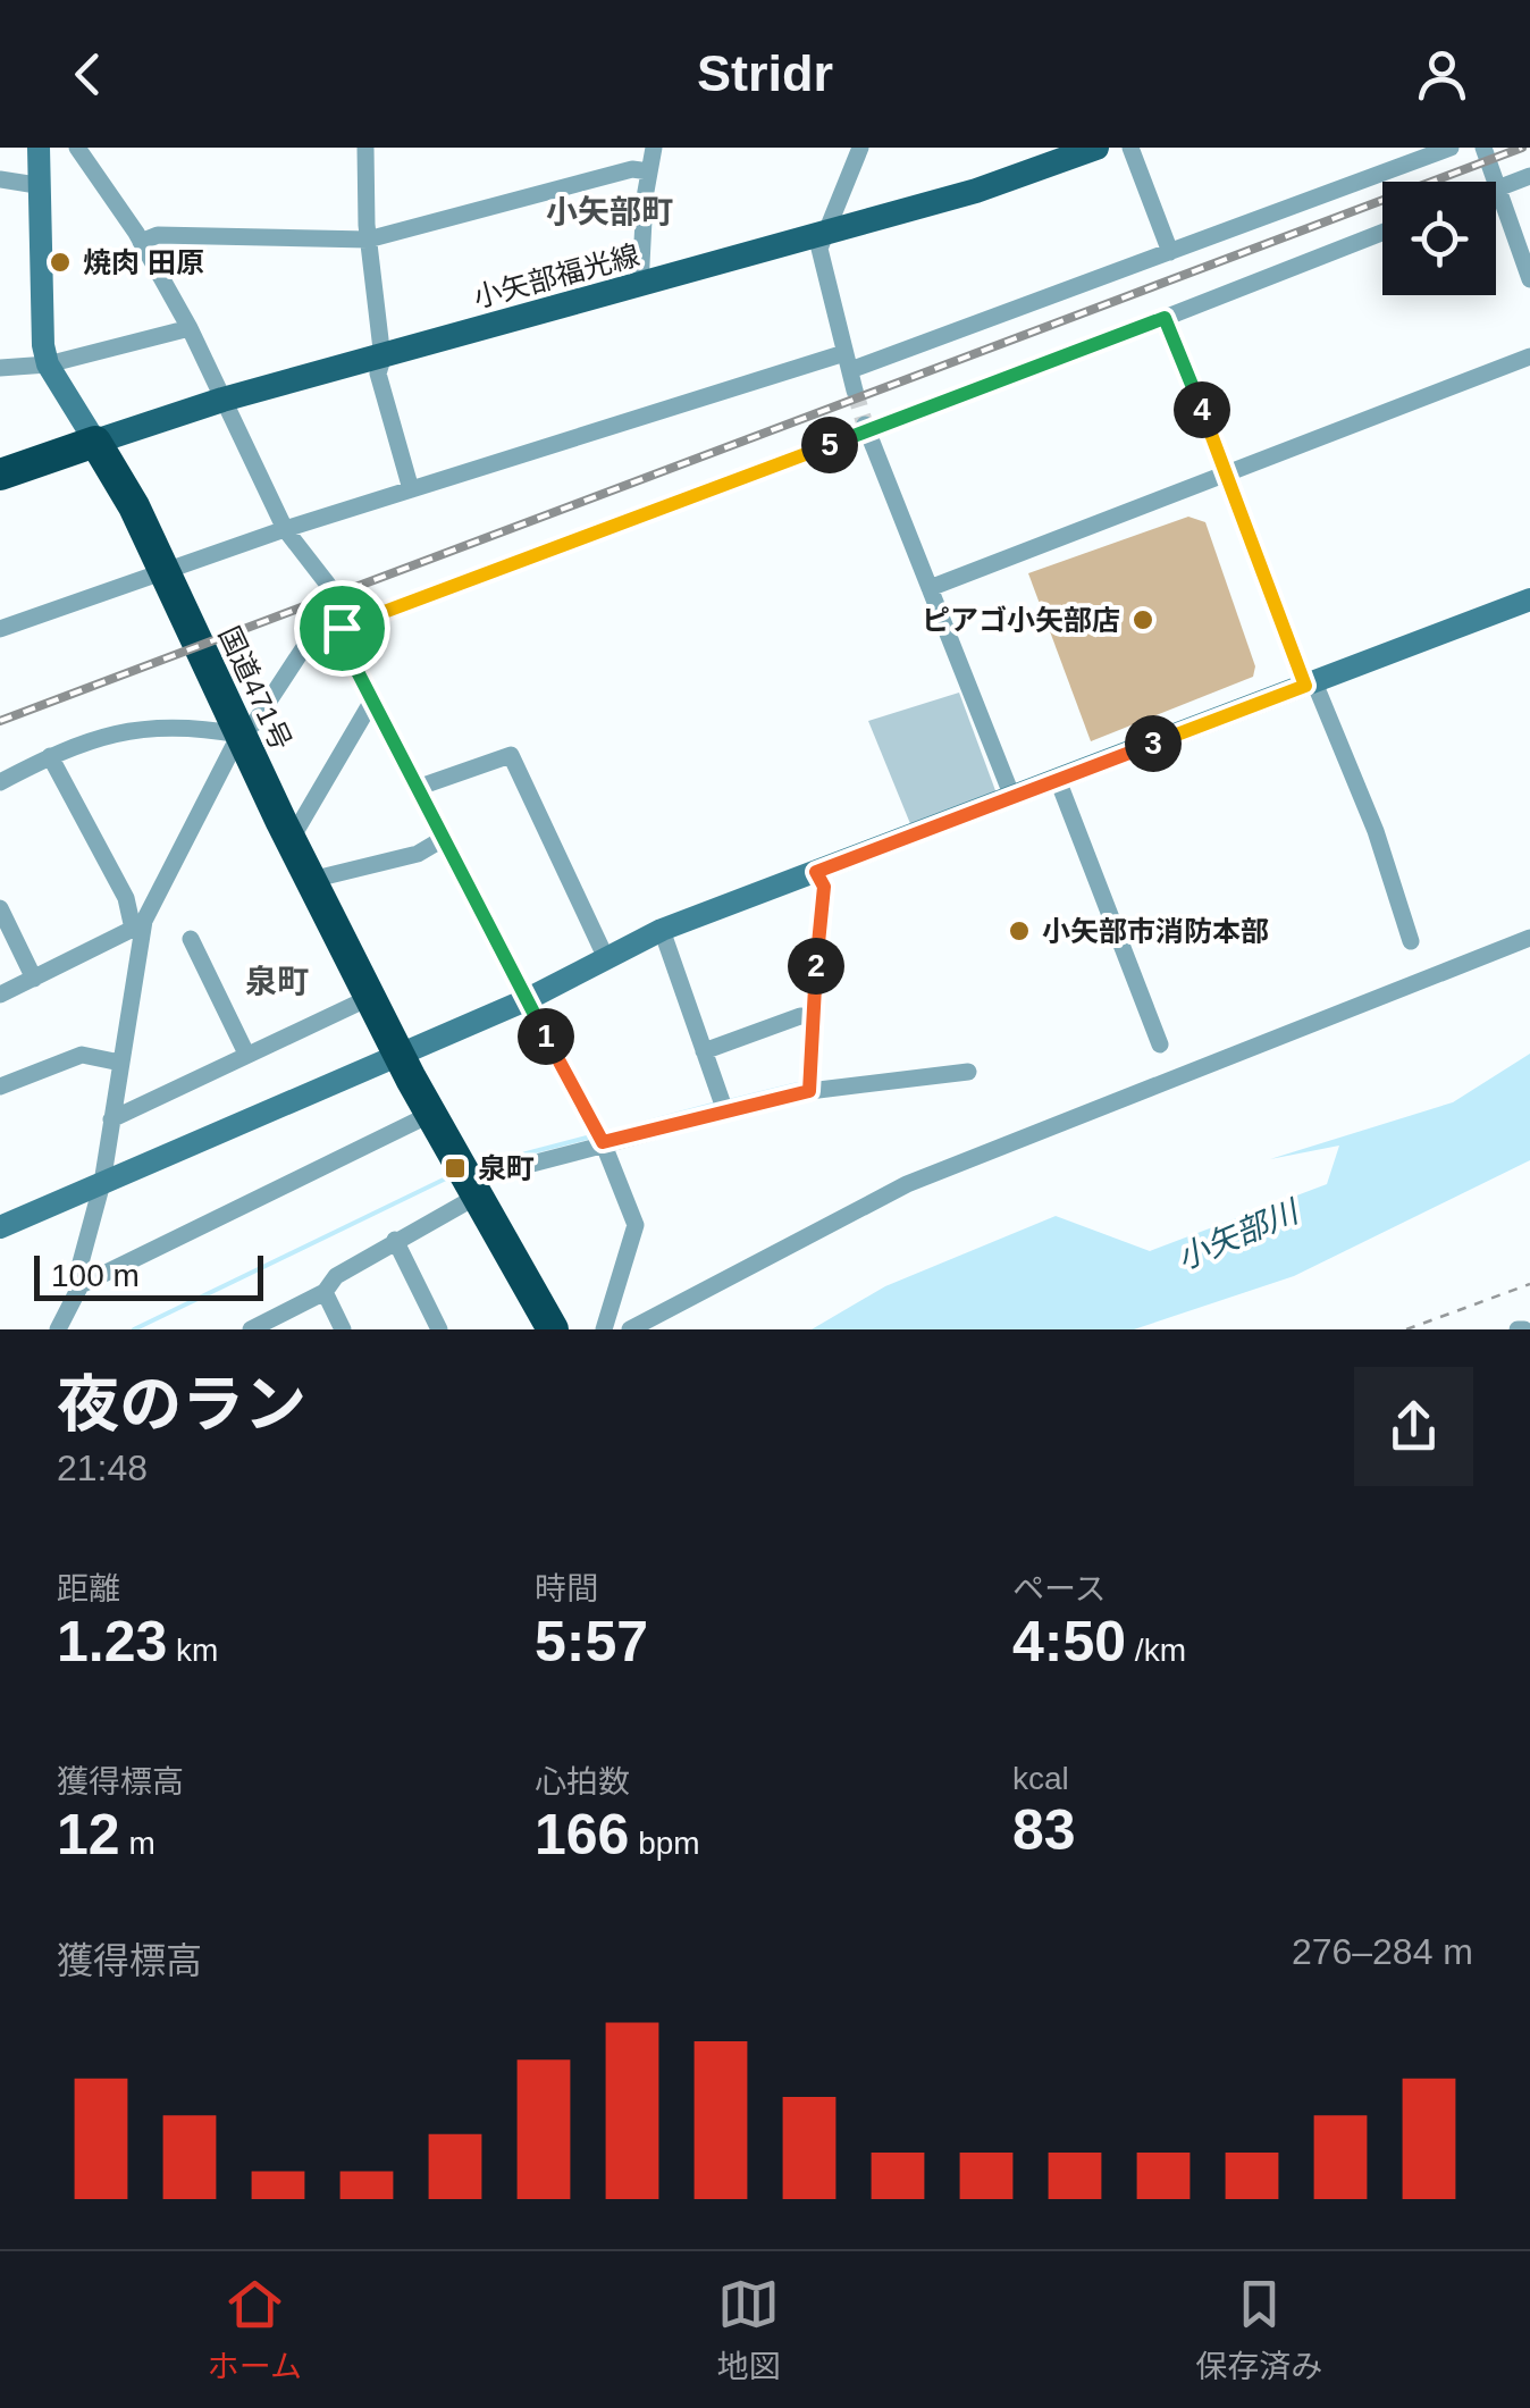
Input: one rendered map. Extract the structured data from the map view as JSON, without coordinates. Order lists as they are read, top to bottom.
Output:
{
  "streets": {
    "highway": ["国道471号"],
    "main road": ["小矢部福光線"]
  },
  "crossings": [
    ["小矢部福光線", "国道471号"]
  ],
  "districts": ["小矢部町", "泉町"],
  "water": ["小矢部川"],
  "places": {
    "other": ["焼肉 田原", "ピアゴ小矢部店", "小矢部市消防本部"],
    "transit": ["泉町"]
  },
  "scale_bar": "100 m",
  "page": {
    "header": "Stridr",
    "pins": [
      "4",
      "5",
      "3",
      "2",
      "1"
    ],
    "scale": "100 m",
    "heading": ["夜のラン", "21:48"],
    "stats": [
      ["距離", "1.23 km"],
      ["時間", "5:57"],
      ["ペース", "4:50 /km"],
      ["獲得標高", "12 m"],
      ["心拍数", "166 bpm"],
      ["kcal", "83"]
    ],
    "chart": ["獲得標高", "276–284 m"],
    "tabs": ["ホーム", "地図", "保存済み"]
  }
}
